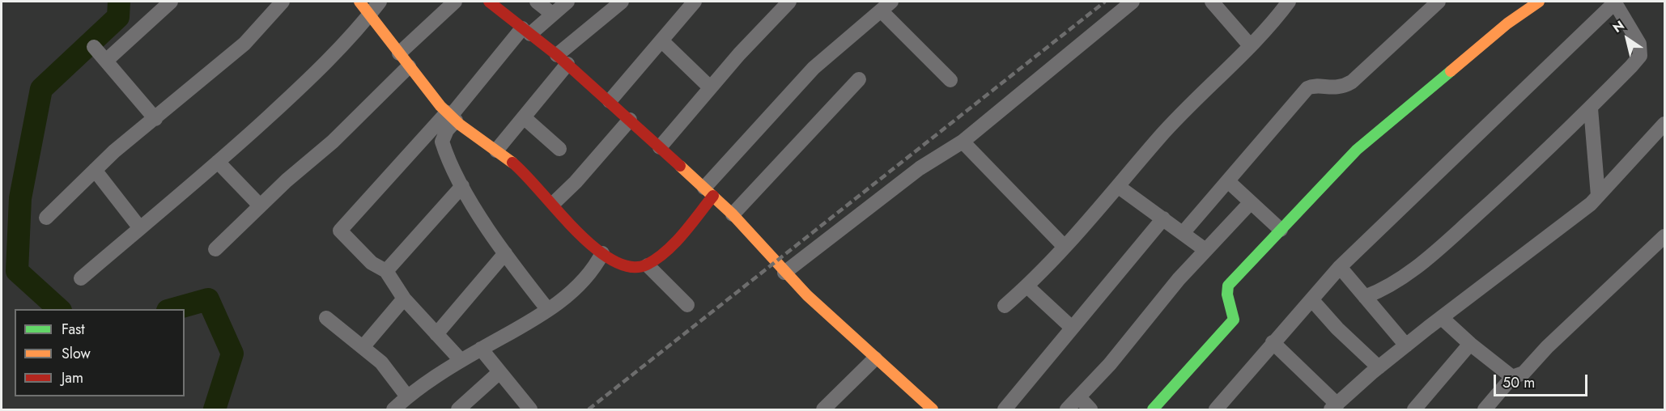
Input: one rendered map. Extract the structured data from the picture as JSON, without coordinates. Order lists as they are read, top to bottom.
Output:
{
  "legend": ["Fast", "Slow", "Jam"],
  "scale_bar": "50 m",
  "north": "top left"
}
